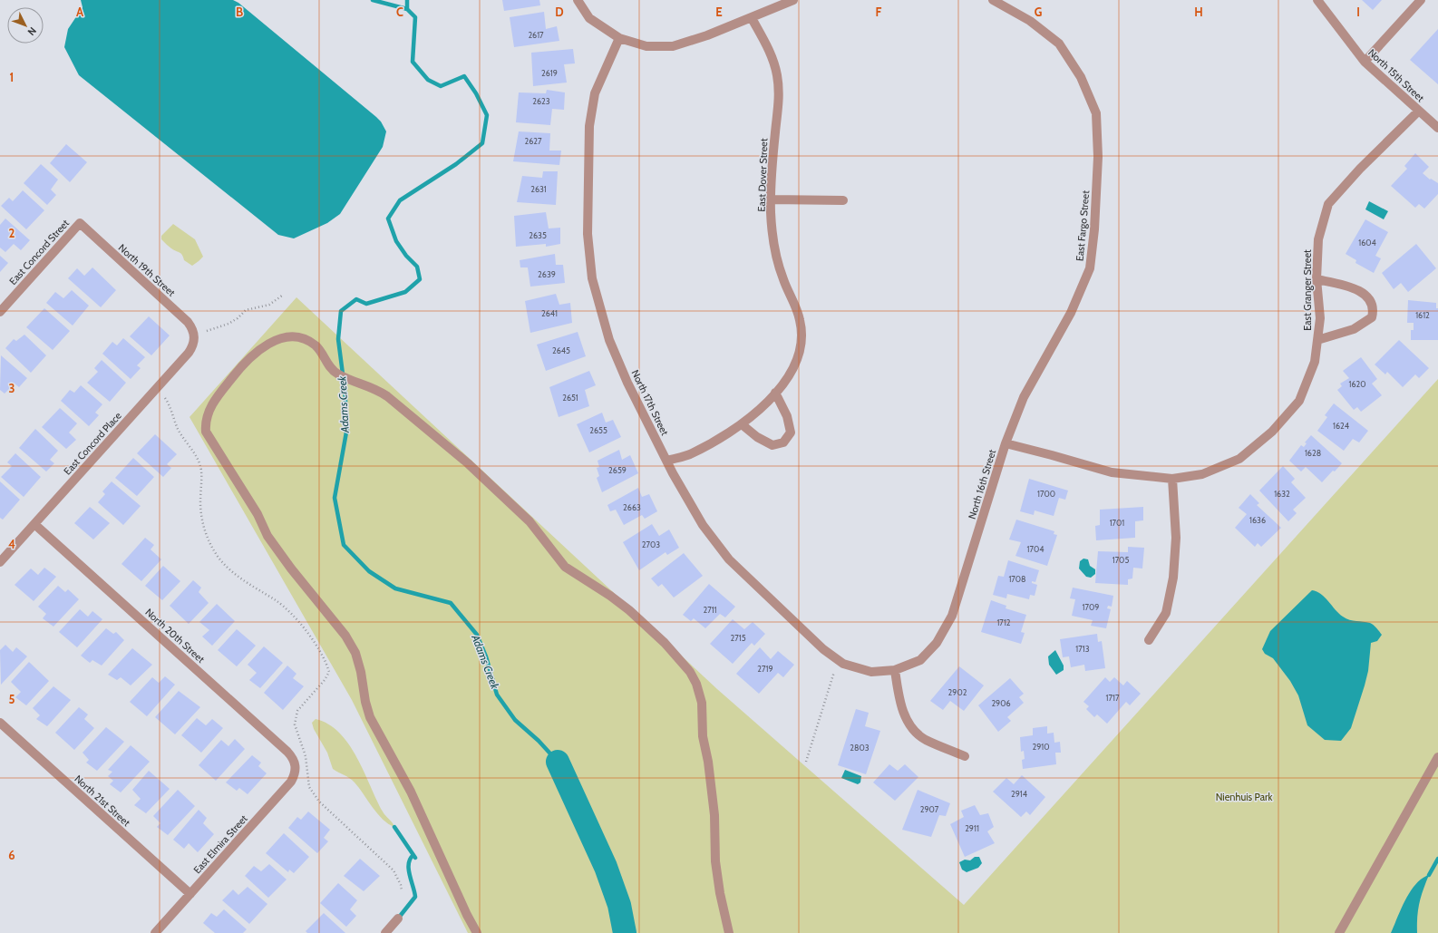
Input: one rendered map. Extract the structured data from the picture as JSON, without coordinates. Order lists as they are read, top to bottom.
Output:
{
  "streets": {
    "street": [
      "North 15th Street",
      "East Dover Street",
      "East Fargo Street",
      "East Concord Street",
      "North 19th Street",
      "East Granger Street",
      "North 17th Street",
      "East Concord Place",
      "North 16th Street",
      "North 20th Street",
      "North 21st Street",
      "East Elmira Street"
    ]
  },
  "crossings": [
    ["North 15th Street", "East Granger Street"],
    ["East Dover Street", "North 17th Street"],
    ["East Fargo Street", "North 16th Street"],
    ["East Concord Street", "North 19th Street"],
    ["North 19th Street", "East Concord Place"],
    ["East Granger Street", "North 16th Street"],
    ["North 17th Street", "North 16th Street"],
    ["East Concord Place", "North 20th Street"],
    ["North 20th Street", "East Elmira Street"],
    ["North 21st Street", "East Elmira Street"]
  ],
  "water": ["Adams Creek"],
  "parks": ["Nienhuis Park"],
  "house_numbers": [
    "2617",
    "2619",
    "2623",
    "2627",
    "2631",
    "2635",
    "1604",
    "2639",
    "2641",
    "1612",
    "2645",
    "1620",
    "2651",
    "1624",
    "2655",
    "1628",
    "2659",
    "1700",
    "1632",
    "2663",
    "1636",
    "1701",
    "2703",
    "1704",
    "1705",
    "1708",
    "1709",
    "2711",
    "1712",
    "2715",
    "1713",
    "2719",
    "2902",
    "1717",
    "2906",
    "2910",
    "2803",
    "2914",
    "2907",
    "2911"
  ],
  "north": "bottom right",
  "grid": {
    "columns": [
      "A",
      "B",
      "C",
      "D",
      "E",
      "F",
      "G",
      "H",
      "I"
    ],
    "rows": [
      "1",
      "2",
      "3",
      "4",
      "5",
      "6"
    ]
  }
}
